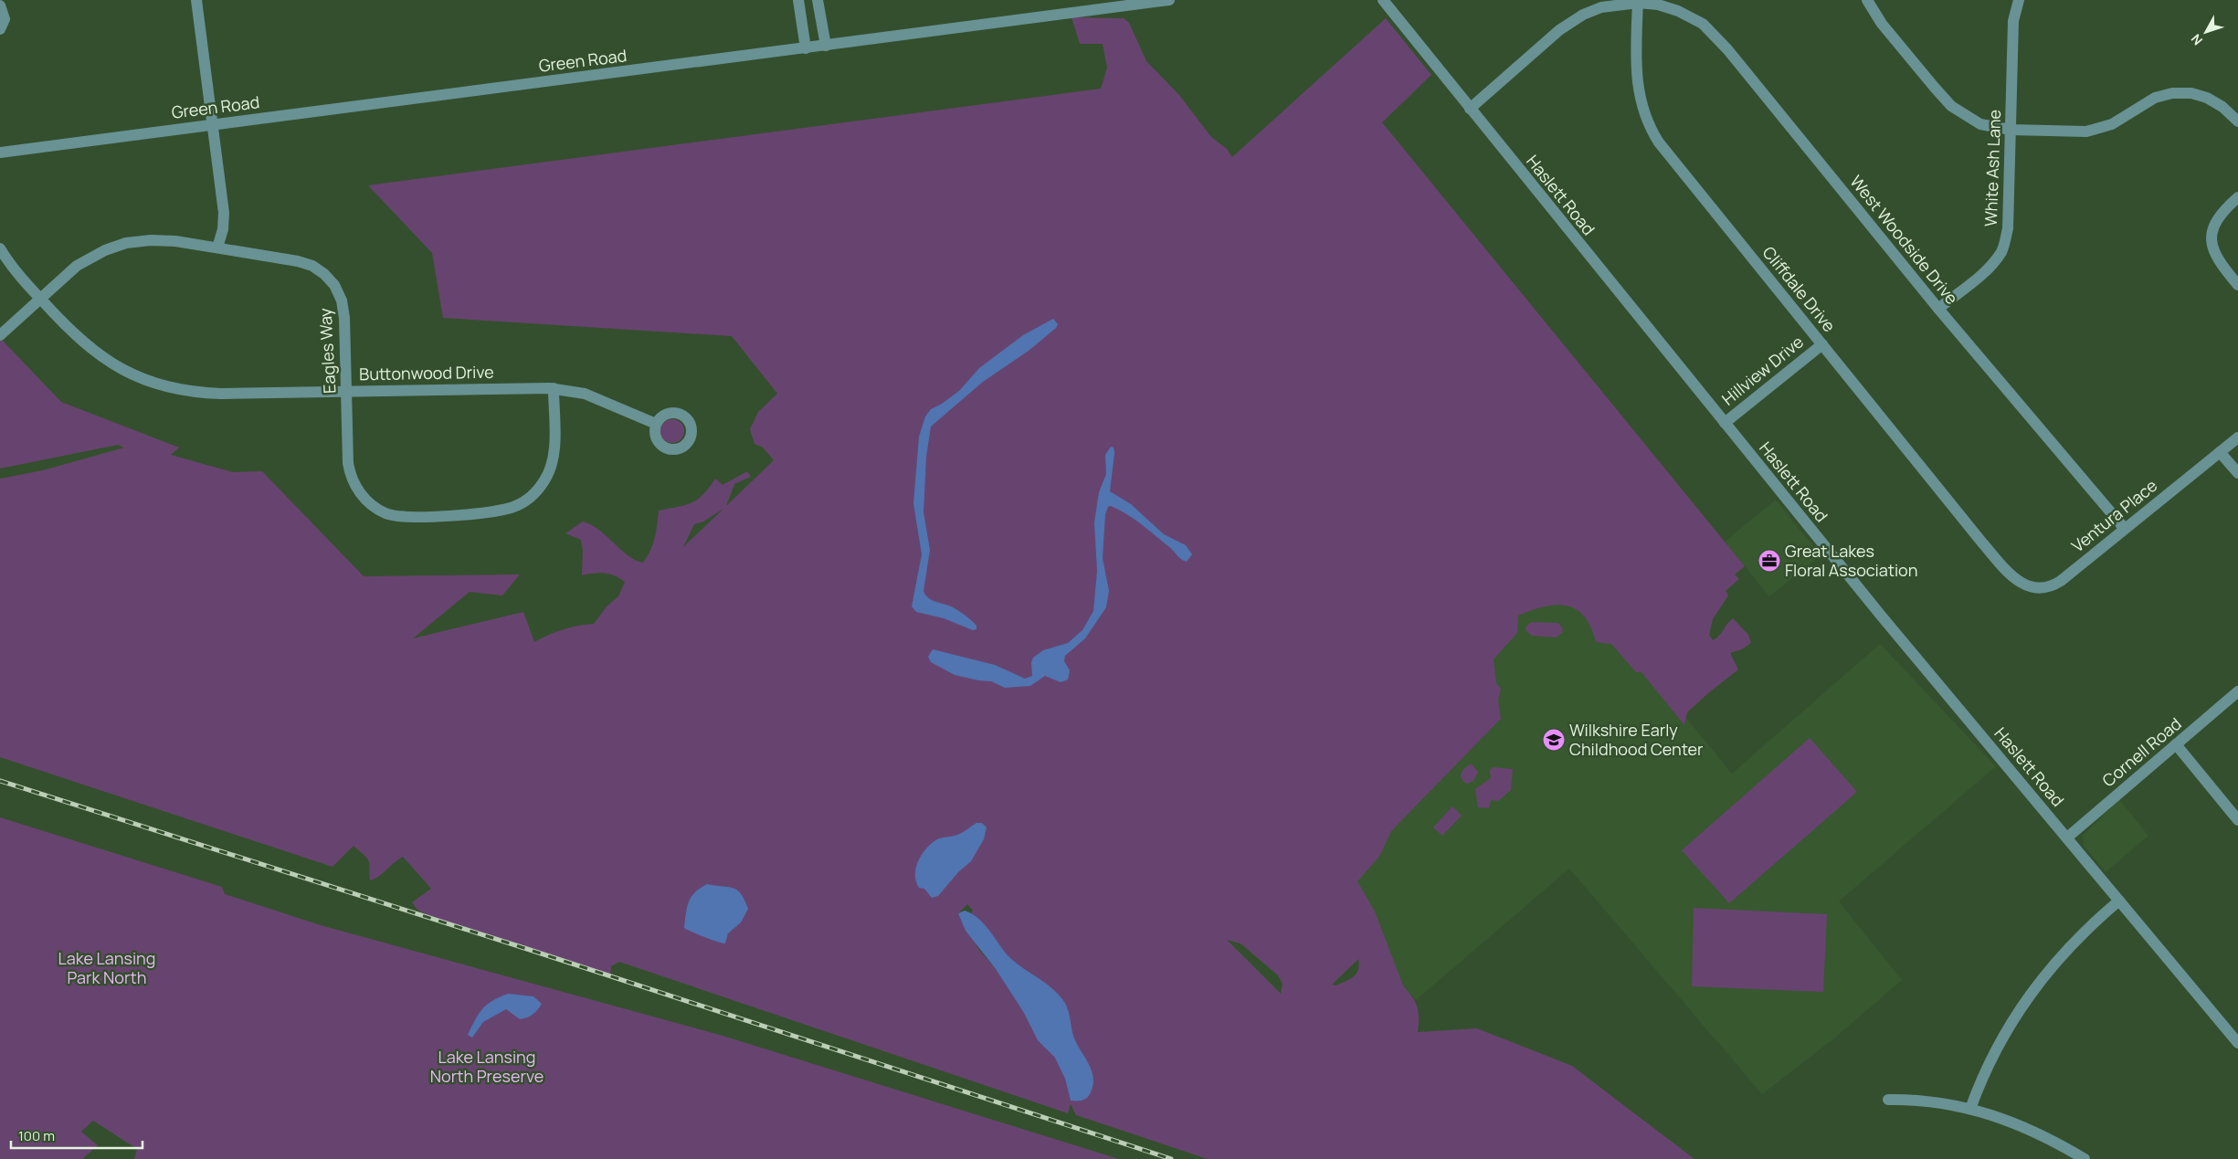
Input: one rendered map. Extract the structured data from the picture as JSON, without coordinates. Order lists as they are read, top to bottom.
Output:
{
  "streets": {
    "street": [
      "Green Road",
      "White Ash Lane",
      "Haslett Road",
      "West Woodside Drive",
      "Cliffdale Drive",
      "Eagles Way",
      "Hillview Drive",
      "Buttonwood Drive",
      "Ventura Place",
      "Cornell Road"
    ]
  },
  "crossings": [
    ["White Ash Lane", "West Woodside Drive"],
    ["Haslett Road", "West Woodside Drive"],
    ["Haslett Road", "Hillview Drive"],
    ["Haslett Road", "Cornell Road"],
    ["West Woodside Drive", "Cliffdale Drive"],
    ["West Woodside Drive", "Ventura Place"],
    ["Cliffdale Drive", "Hillview Drive"],
    ["Cliffdale Drive", "Ventura Place"],
    ["Eagles Way", "Buttonwood Drive"]
  ],
  "parks": ["Lake Lansing Park North", "Lake Lansing North Preserve"],
  "places": {
    "office": ["Great Lakes Floral Association"],
    "school or university": ["Wilkshire Early Childhood Center"]
  },
  "scale_bar": "100 m",
  "north": "bottom left"
}
